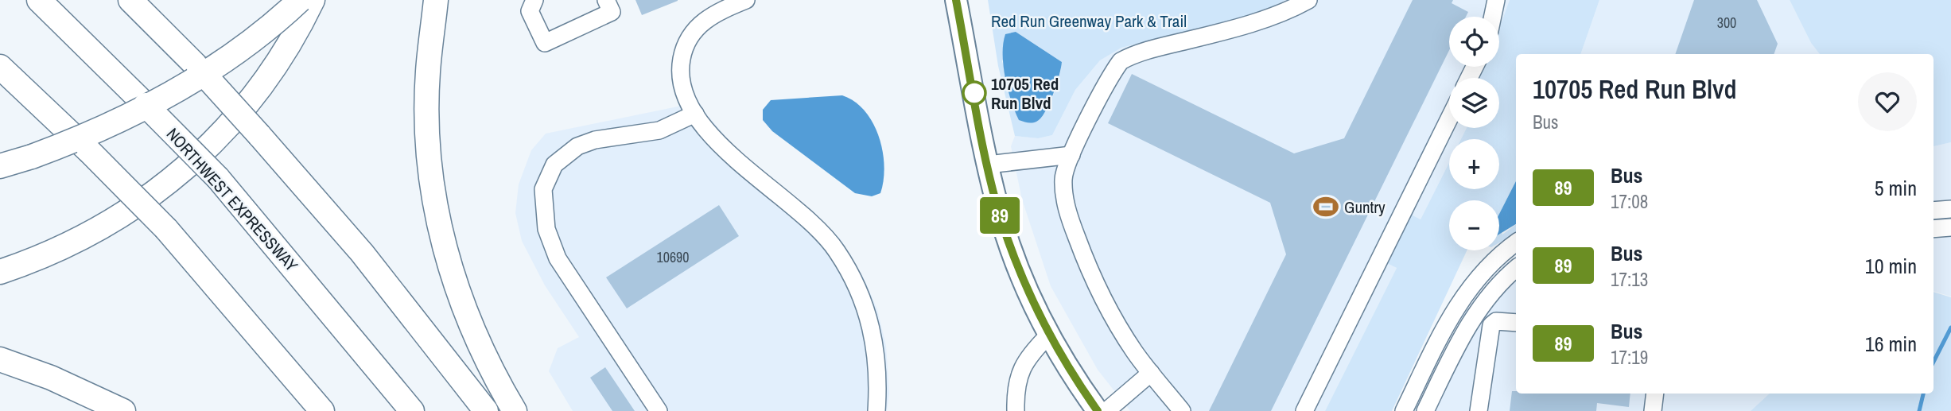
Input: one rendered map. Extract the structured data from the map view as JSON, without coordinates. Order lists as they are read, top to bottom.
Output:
{
  "streets": {
    "highway": ["NORTHWEST EXPRESSWAY"]
  },
  "parks": ["Red Run Greenway Park & Trail"],
  "places": {
    "other": ["10705 Red Run Blvd"],
    "sports": ["Guntry"]
  },
  "lines": ["bus line 89"],
  "house_numbers": ["300", "10690"],
  "page": {
    "on_map": "89",
    "map_buttons": ["+", "−"],
    "heading": ["10705 Red Run Blvd", "Bus"],
    "list": [
      {
        "mark": "89",
        "name": "Bus",
        "note": "17:08",
        "value": "5 min"
      },
      {
        "mark": "89",
        "name": "Bus",
        "note": "17:13",
        "value": "10 min"
      },
      {
        "mark": "89",
        "name": "Bus",
        "note": "17:19",
        "value": "16 min"
      }
    ]
  }
}
